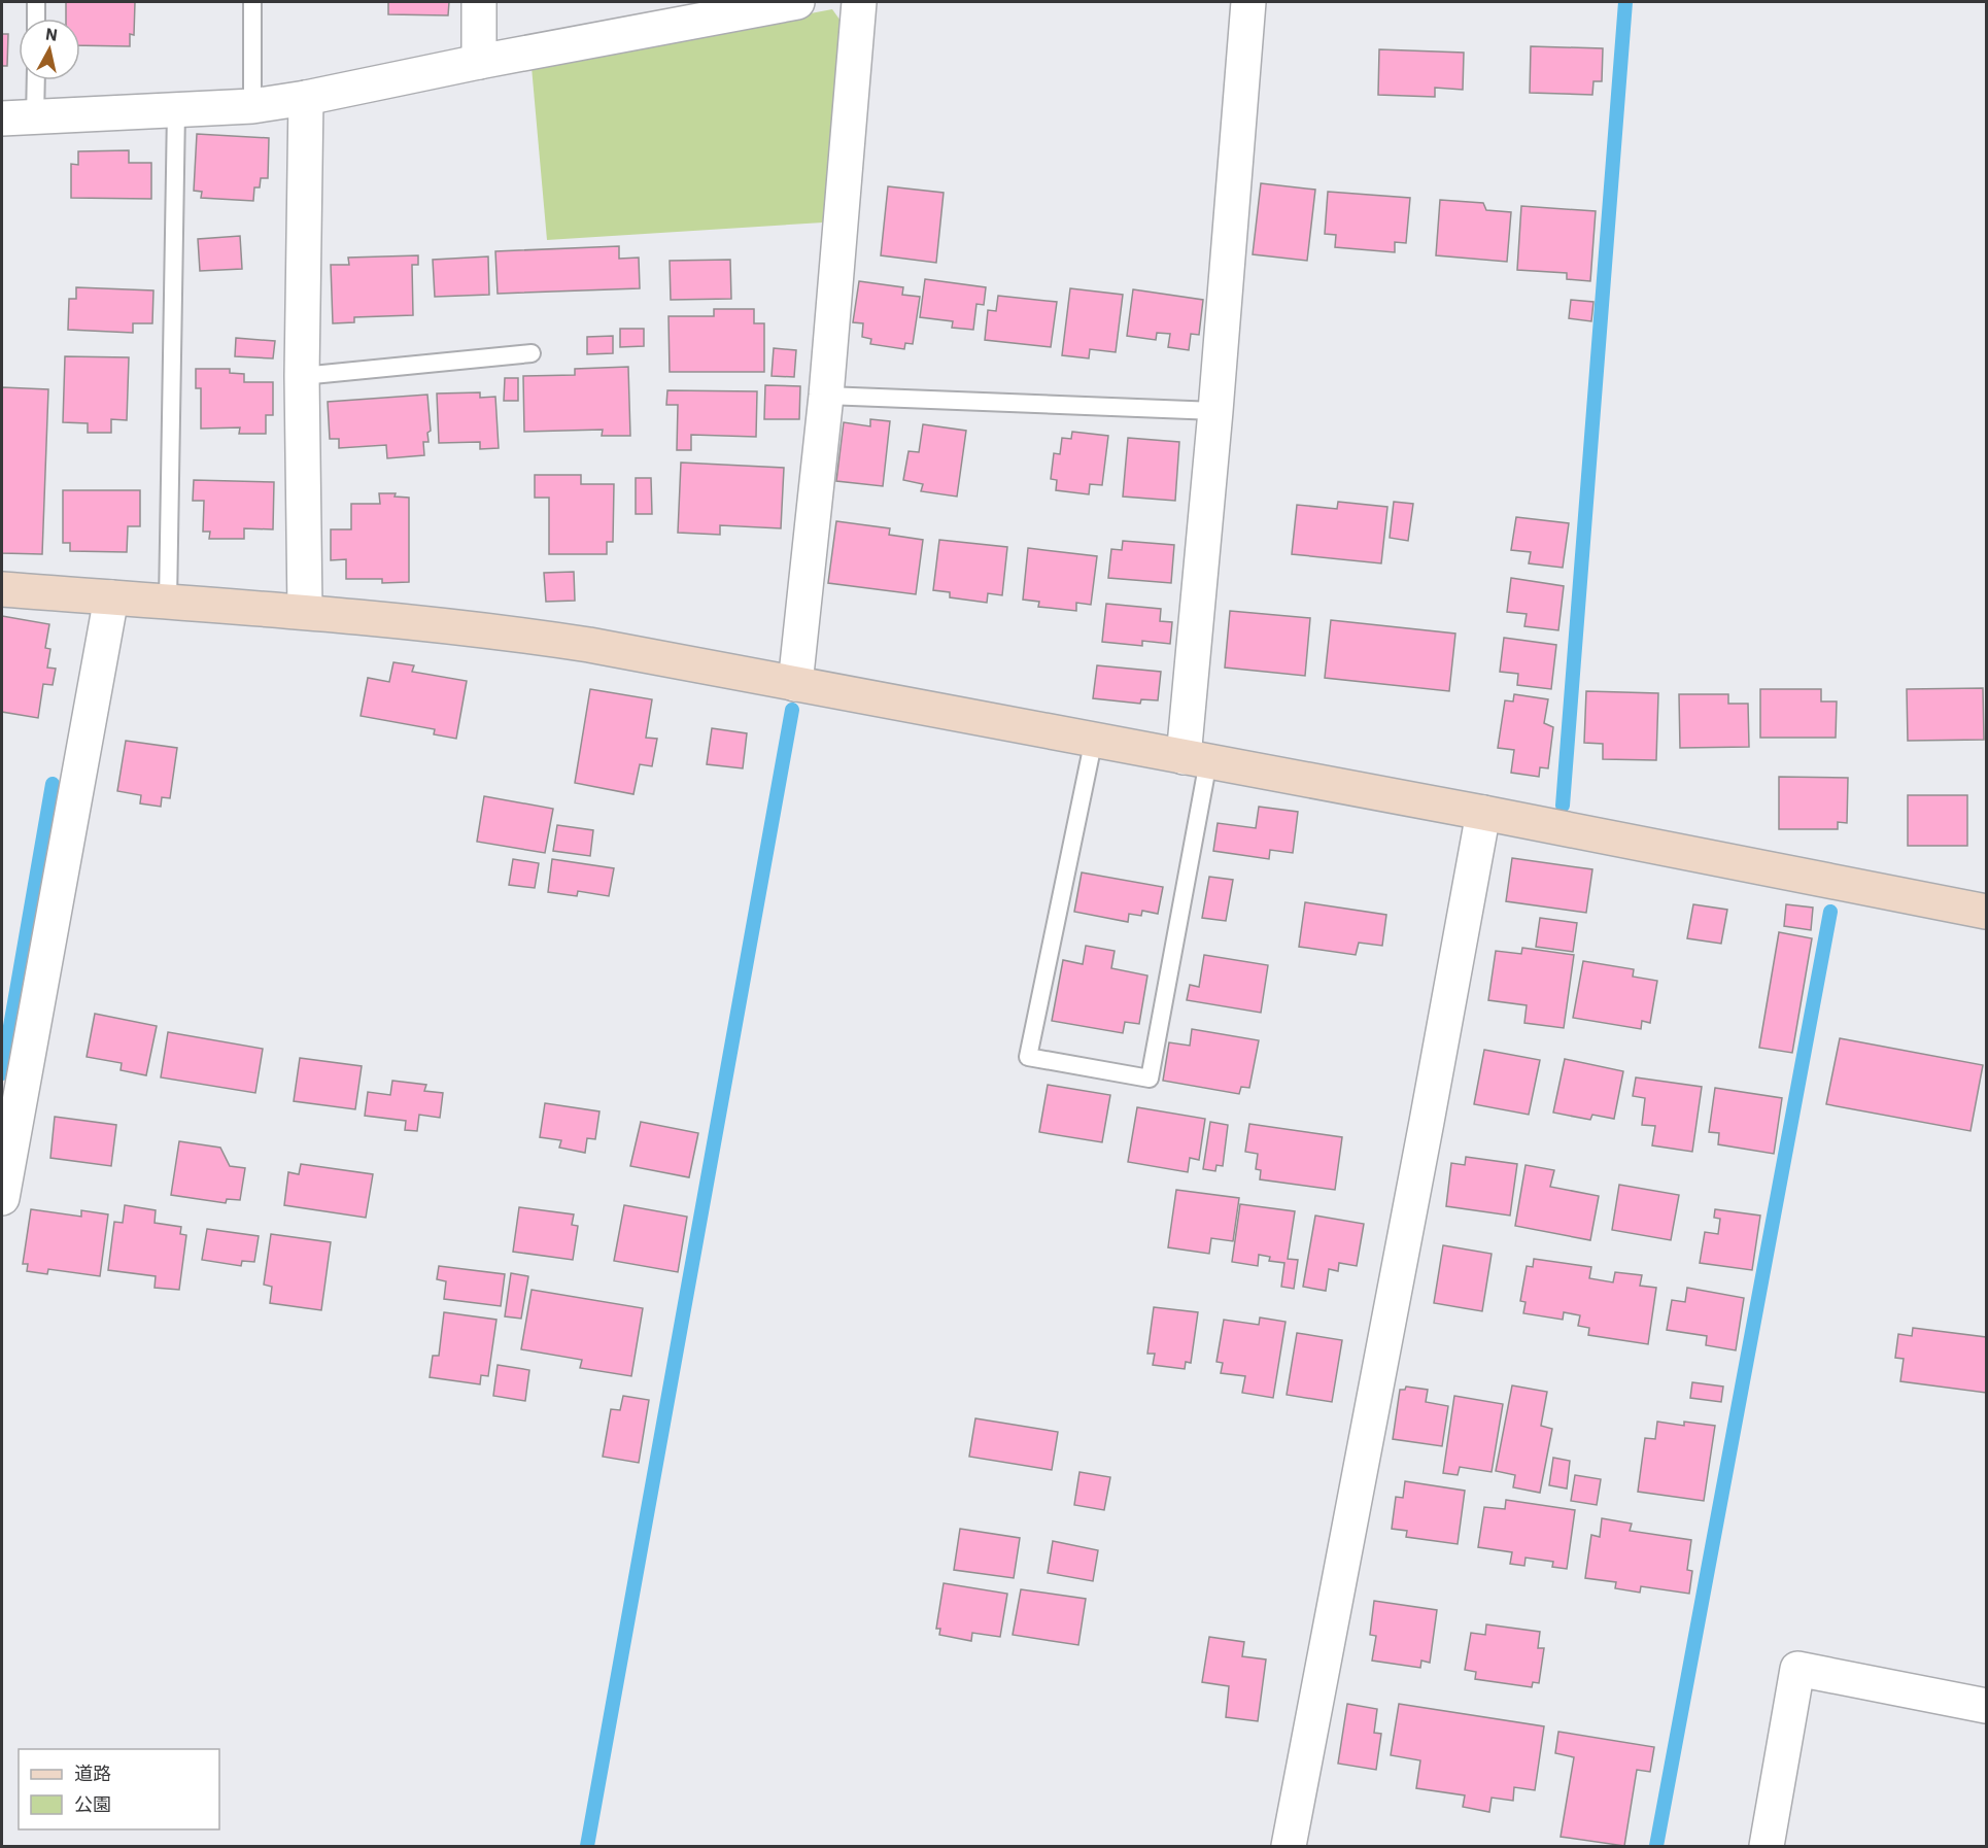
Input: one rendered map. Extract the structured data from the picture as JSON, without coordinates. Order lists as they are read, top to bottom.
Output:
{
  "legend": ["道路", "公園"],
  "north": "top"
}
